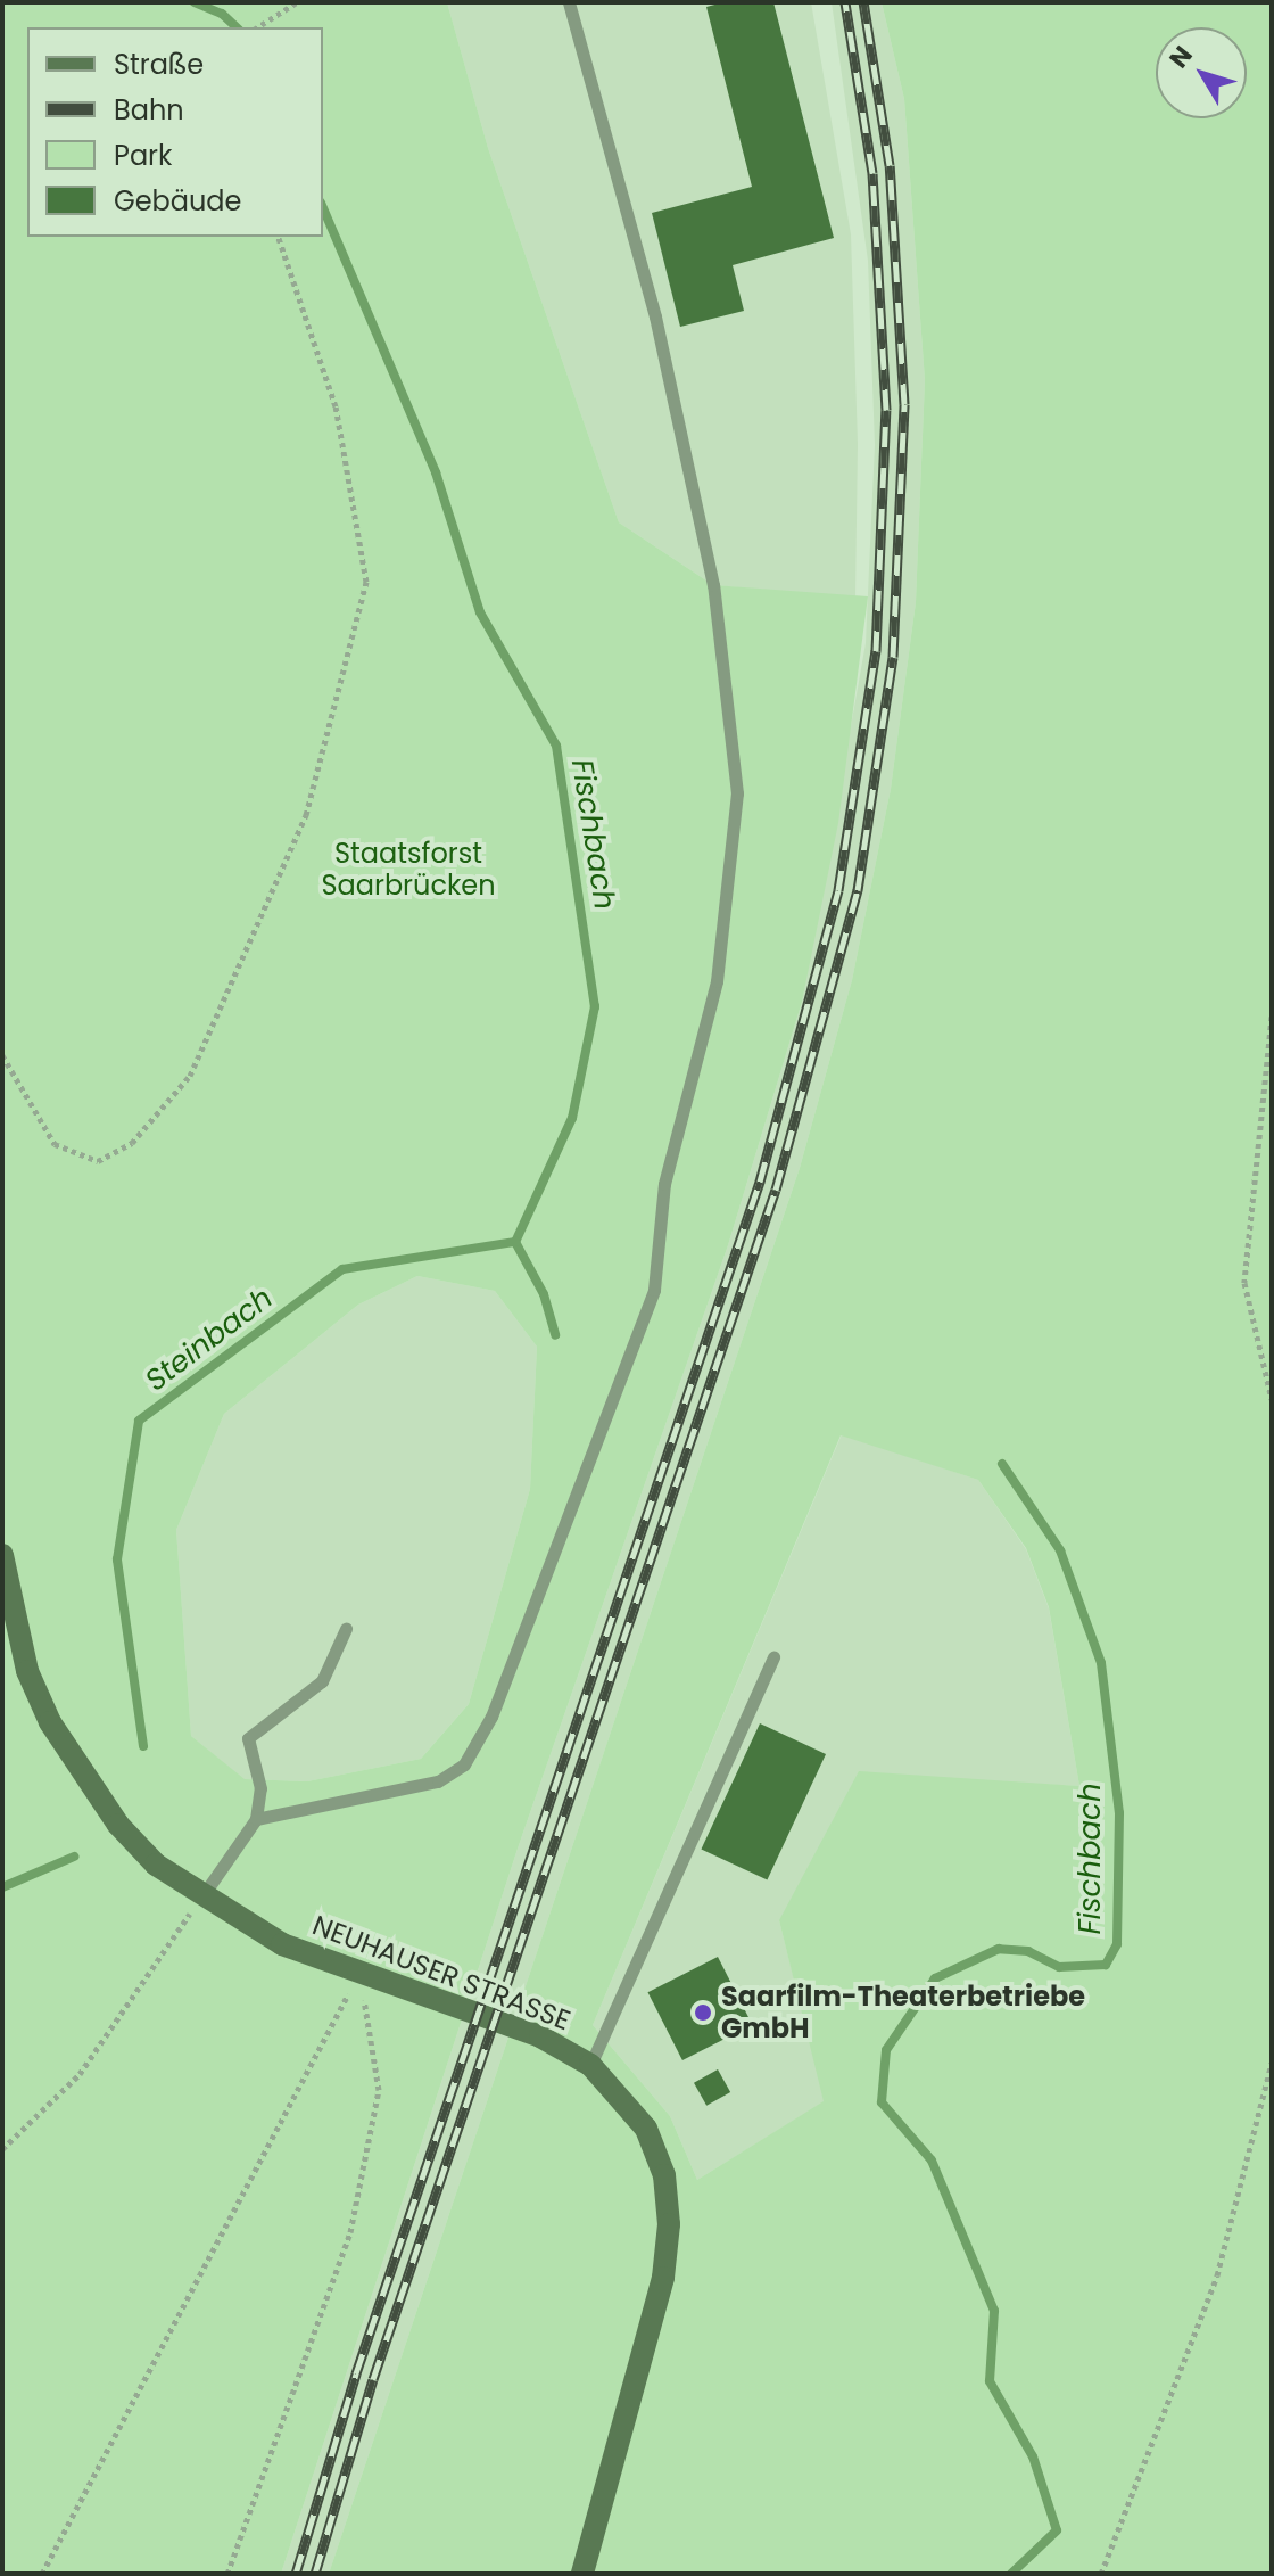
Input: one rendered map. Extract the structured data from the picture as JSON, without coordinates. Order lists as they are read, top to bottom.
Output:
{
  "streets": {
    "main road": ["NEUHAUSER STRASSE"]
  },
  "water": ["Fischbach", "Steinbach"],
  "parks": ["Staatsforst Saarbrücken"],
  "places": ["Saarfilm-Theaterbetriebe GmbH"],
  "legend": [
    "Straße",
    "Bahn",
    "Park",
    "Gebäude"
  ],
  "north": "top left"
}
